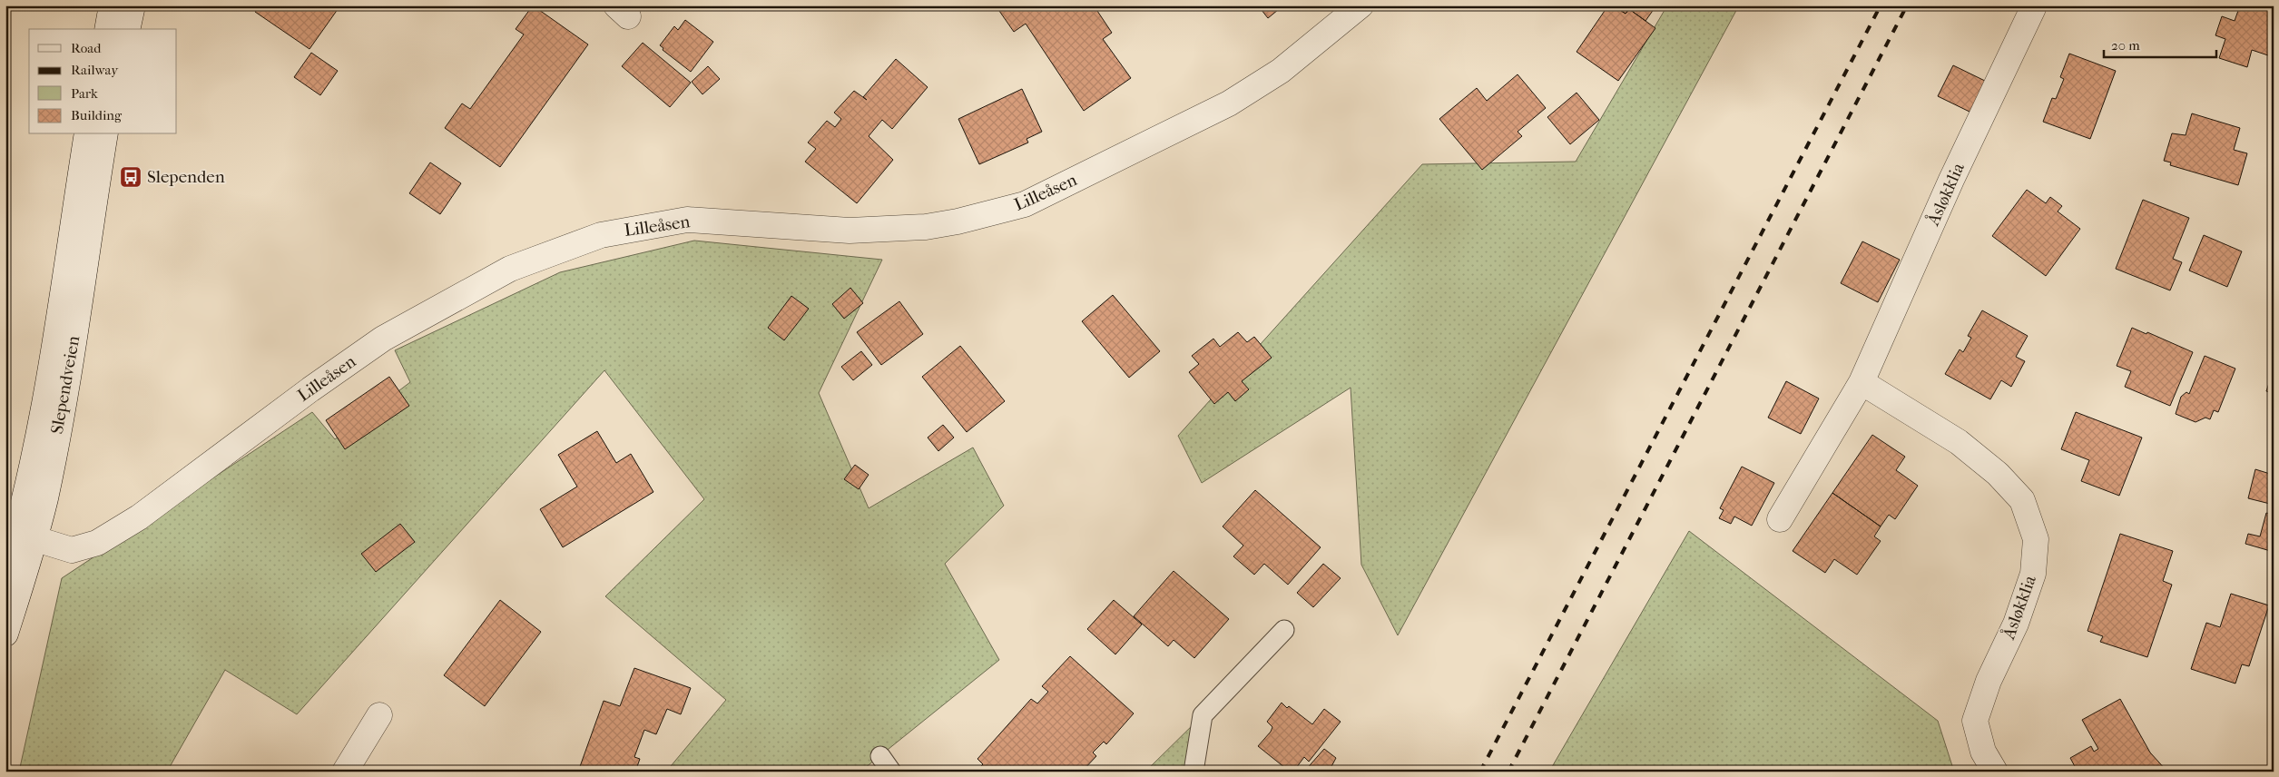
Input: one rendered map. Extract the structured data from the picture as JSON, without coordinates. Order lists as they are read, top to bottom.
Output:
{
  "streets": {
    "street": ["Lilleåsen", "Åsløkklia", "Slependveien"]
  },
  "crossings": [
    ["Lilleåsen", "Slependveien"]
  ],
  "places": {
    "bus stop": ["Slependen"]
  },
  "legend": [
    "Road",
    "Railway",
    "Park",
    "Building"
  ],
  "scale_bar": "20 m"
}
